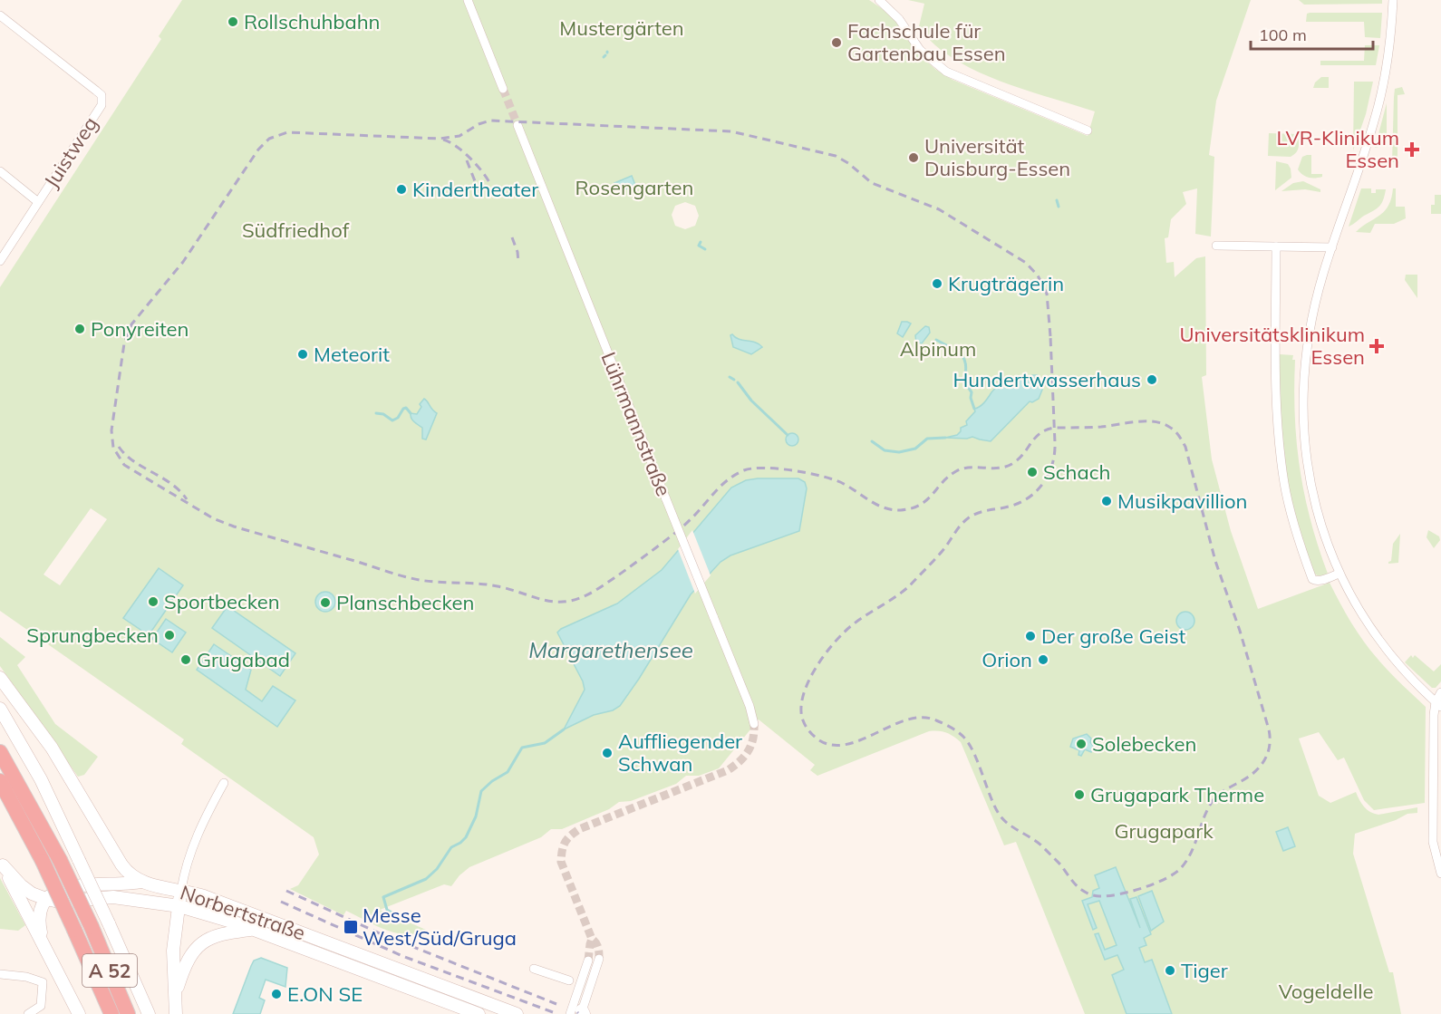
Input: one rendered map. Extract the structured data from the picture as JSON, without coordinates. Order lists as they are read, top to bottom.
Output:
{
  "streets": {
    "highway": ["A 52"],
    "main road": ["Norbertstraße"],
    "street": ["Juistweg", "Lührmannstraße"]
  },
  "water": ["Margarethensee"],
  "parks": [
    "Mustergärten",
    "Rosengarten",
    "Südfriedhof",
    "Alpinum",
    "Grugapark",
    "Vogeldelle"
  ],
  "places": {
    "other": [
      "Rollschuhbahn",
      "Fachschule für Gartenbau Essen",
      "Universität Duisburg-Essen",
      "Kindertheater",
      "Krugträgerin",
      "Ponyreiten",
      "Meteorit",
      "Hundertwasserhaus",
      "Schach",
      "Musikpavillion",
      "Sportbecken",
      "Planschbecken",
      "Sprungbecken",
      "Der große Geist",
      "Grugabad",
      "Orion",
      "Solebecken",
      "Auffliegender Schwan",
      "Grugapark Therme",
      "Tiger",
      "E.ON SE"
    ],
    "health": ["LVR-Klinikum Essen", "Universitätsklinikum Essen"],
    "transit": ["Messe West/Süd/Gruga"]
  },
  "scale_bar": "100 m"
}
